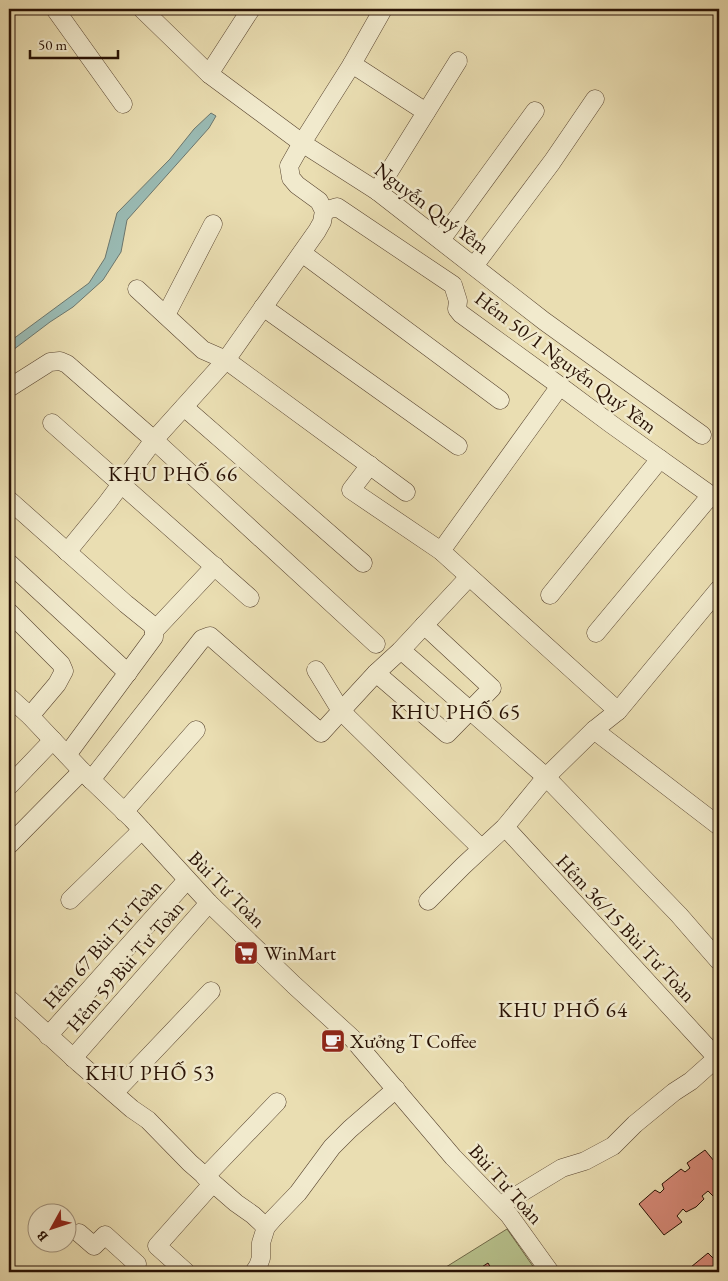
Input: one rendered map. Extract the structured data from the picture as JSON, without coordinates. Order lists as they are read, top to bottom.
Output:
{
  "streets": {
    "street": [
      "Nguyễn Quý Yêm",
      "Hẻm 50/1 Nguyễn Quý Yêm",
      "Bùi Tư Toàn",
      "Hẻm 36/15 Bùi Tư Toàn",
      "Hẻm 67 Bùi Tư Toàn",
      "Hẻm 59 Bùi Tư Toàn"
    ]
  },
  "crossings": [
    ["Bùi Tư Toàn", "Hẻm 67 Bùi Tư Toàn"],
    ["Bùi Tư Toàn", "Hẻm 59 Bùi Tư Toàn"]
  ],
  "districts": [
    "KHU PHỐ 66",
    "KHU PHỐ 65",
    "KHU PHỐ 64",
    "KHU PHỐ 53"
  ],
  "places": {
    "supermarket": ["WinMart"],
    "cafe": ["Xưởng T Coffee"]
  },
  "scale_bar": "50 m",
  "north": "bottom left"
}
